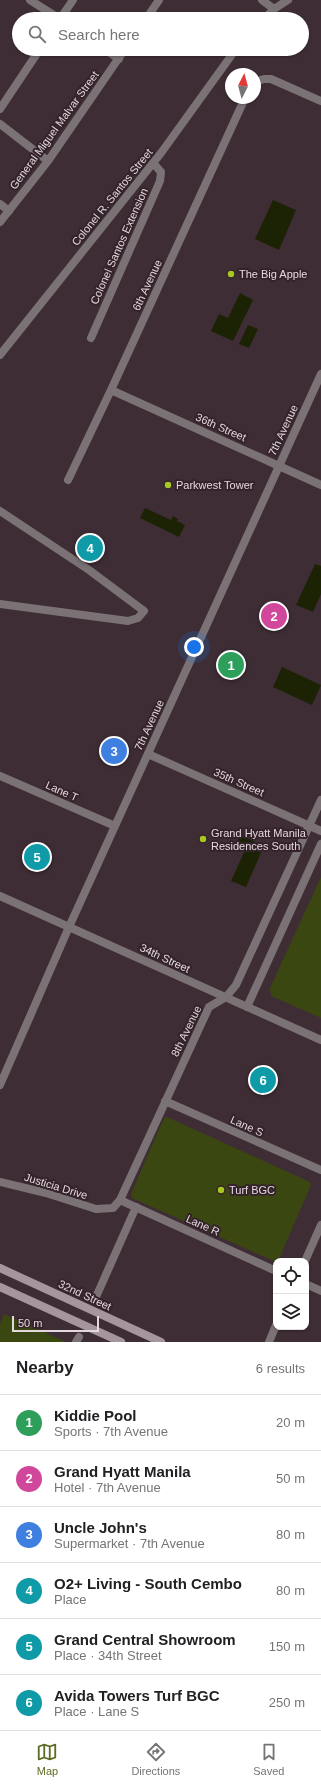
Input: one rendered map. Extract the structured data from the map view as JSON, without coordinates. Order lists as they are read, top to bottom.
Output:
{
  "streets": {
    "main road": ["32nd Street"],
    "street": [
      "General Miguel Malvar Street",
      "Colonel R. Santos Street",
      "Colonel Santos Extension",
      "6th Avenue",
      "36th Street",
      "7th Avenue",
      "35th Street",
      "Lane T",
      "34th Street",
      "8th Avenue",
      "Lane S",
      "Justicia Drive",
      "Lane R"
    ]
  },
  "crossings": [
    ["Colonel R. Santos Street", "Colonel Santos Extension"],
    ["6th Avenue", "36th Street"],
    ["36th Street", "7th Avenue"],
    ["7th Avenue", "35th Street"],
    ["7th Avenue", "Lane T"],
    ["7th Avenue", "34th Street"],
    ["35th Street", "8th Avenue"],
    ["34th Street", "8th Avenue"],
    ["8th Avenue", "Lane S"],
    ["8th Avenue", "Justicia Drive"],
    ["8th Avenue", "Lane R"],
    ["Justicia Drive", "Lane R"]
  ],
  "places": [
    "The Big Apple",
    "Parkwest Tower",
    "Grand Hyatt Manila Residences South",
    "Turf BGC"
  ],
  "scale_bar": "50 m",
  "north": "top",
  "page": {
    "search": "Search here",
    "pins": [
      "4",
      "2",
      "1",
      "3",
      "5",
      "6"
    ],
    "scale": "50 m",
    "heading": ["Nearby", "6 results"],
    "list": [
      {
        "mark": "1",
        "name": "Kiddie Pool",
        "note": "Sports · 7th Avenue",
        "value": "20 m"
      },
      {
        "mark": "2",
        "name": "Grand Hyatt Manila",
        "note": "Hotel · 7th Avenue",
        "value": "50 m"
      },
      {
        "mark": "3",
        "name": "Uncle John's",
        "note": "Supermarket · 7th Avenue",
        "value": "80 m"
      },
      {
        "mark": "4",
        "name": "O2+ Living - South Cembo",
        "note": "Place",
        "value": "80 m"
      },
      {
        "mark": "5",
        "name": "Grand Central Showroom",
        "note": "Place · 34th Street",
        "value": "150 m"
      },
      {
        "mark": "6",
        "name": "Avida Towers Turf BGC",
        "note": "Place · Lane S",
        "value": "250 m"
      }
    ],
    "nav": ["Map", "Directions", "Saved"]
  }
}
